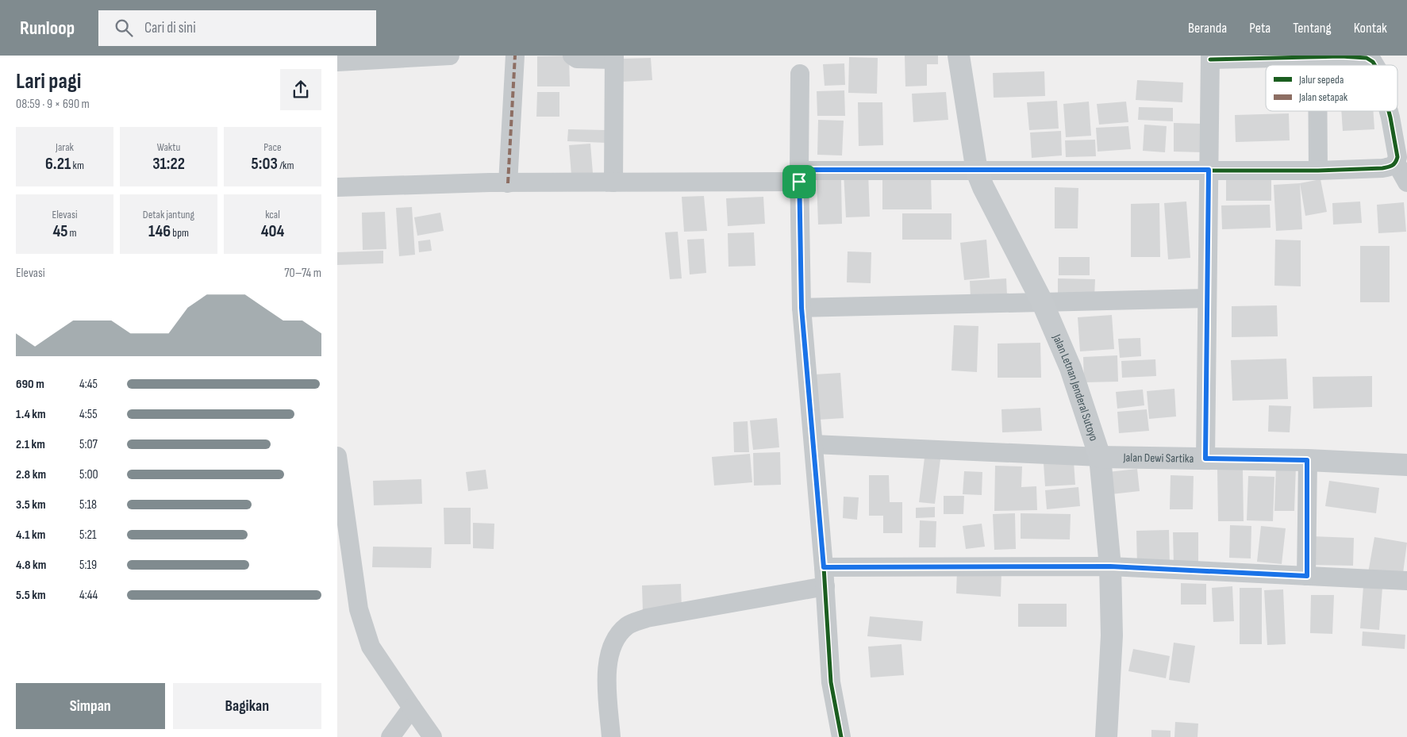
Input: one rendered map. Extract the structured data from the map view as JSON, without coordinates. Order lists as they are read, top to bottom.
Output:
{
  "streets": {
    "street": ["Jalan Letnan Jenderal Sutoyo", "Jalan Dewi Sartika"]
  },
  "crossings": [
    ["Jalan Letnan Jenderal Sutoyo", "Jalan Dewi Sartika"]
  ],
  "legend": ["Jalur sepeda", "Jalan setapak"],
  "page": {
    "header": "Runloop",
    "search": "Cari di sini",
    "nav": [
      "Beranda",
      "Peta",
      "Tentang",
      "Kontak"
    ],
    "heading": ["Lari pagi", "08:59 · 9 × 690 m"],
    "stats": [
      ["Jarak", "6.21 km"],
      ["Waktu", "31:22"],
      ["Pace", "5:03 /km"],
      ["Elevasi", "45 m"],
      ["Detak jantung", "146 bpm"],
      ["kcal", "404"]
    ],
    "chart": ["Elevasi", "70–74 m"],
    "list": [
      {
        "name": "690 m",
        "note": "4:45"
      },
      {
        "name": "1.4 km",
        "note": "4:55"
      },
      {
        "name": "2.1 km",
        "note": "5:07"
      },
      {
        "name": "2.8 km",
        "note": "5:00"
      },
      {
        "name": "3.5 km",
        "note": "5:18"
      },
      {
        "name": "4.1 km",
        "note": "5:21"
      },
      {
        "name": "4.8 km",
        "note": "5:19"
      },
      {
        "name": "5.5 km",
        "note": "4:44"
      }
    ],
    "buttons": ["Simpan", "Bagikan"]
  }
}
